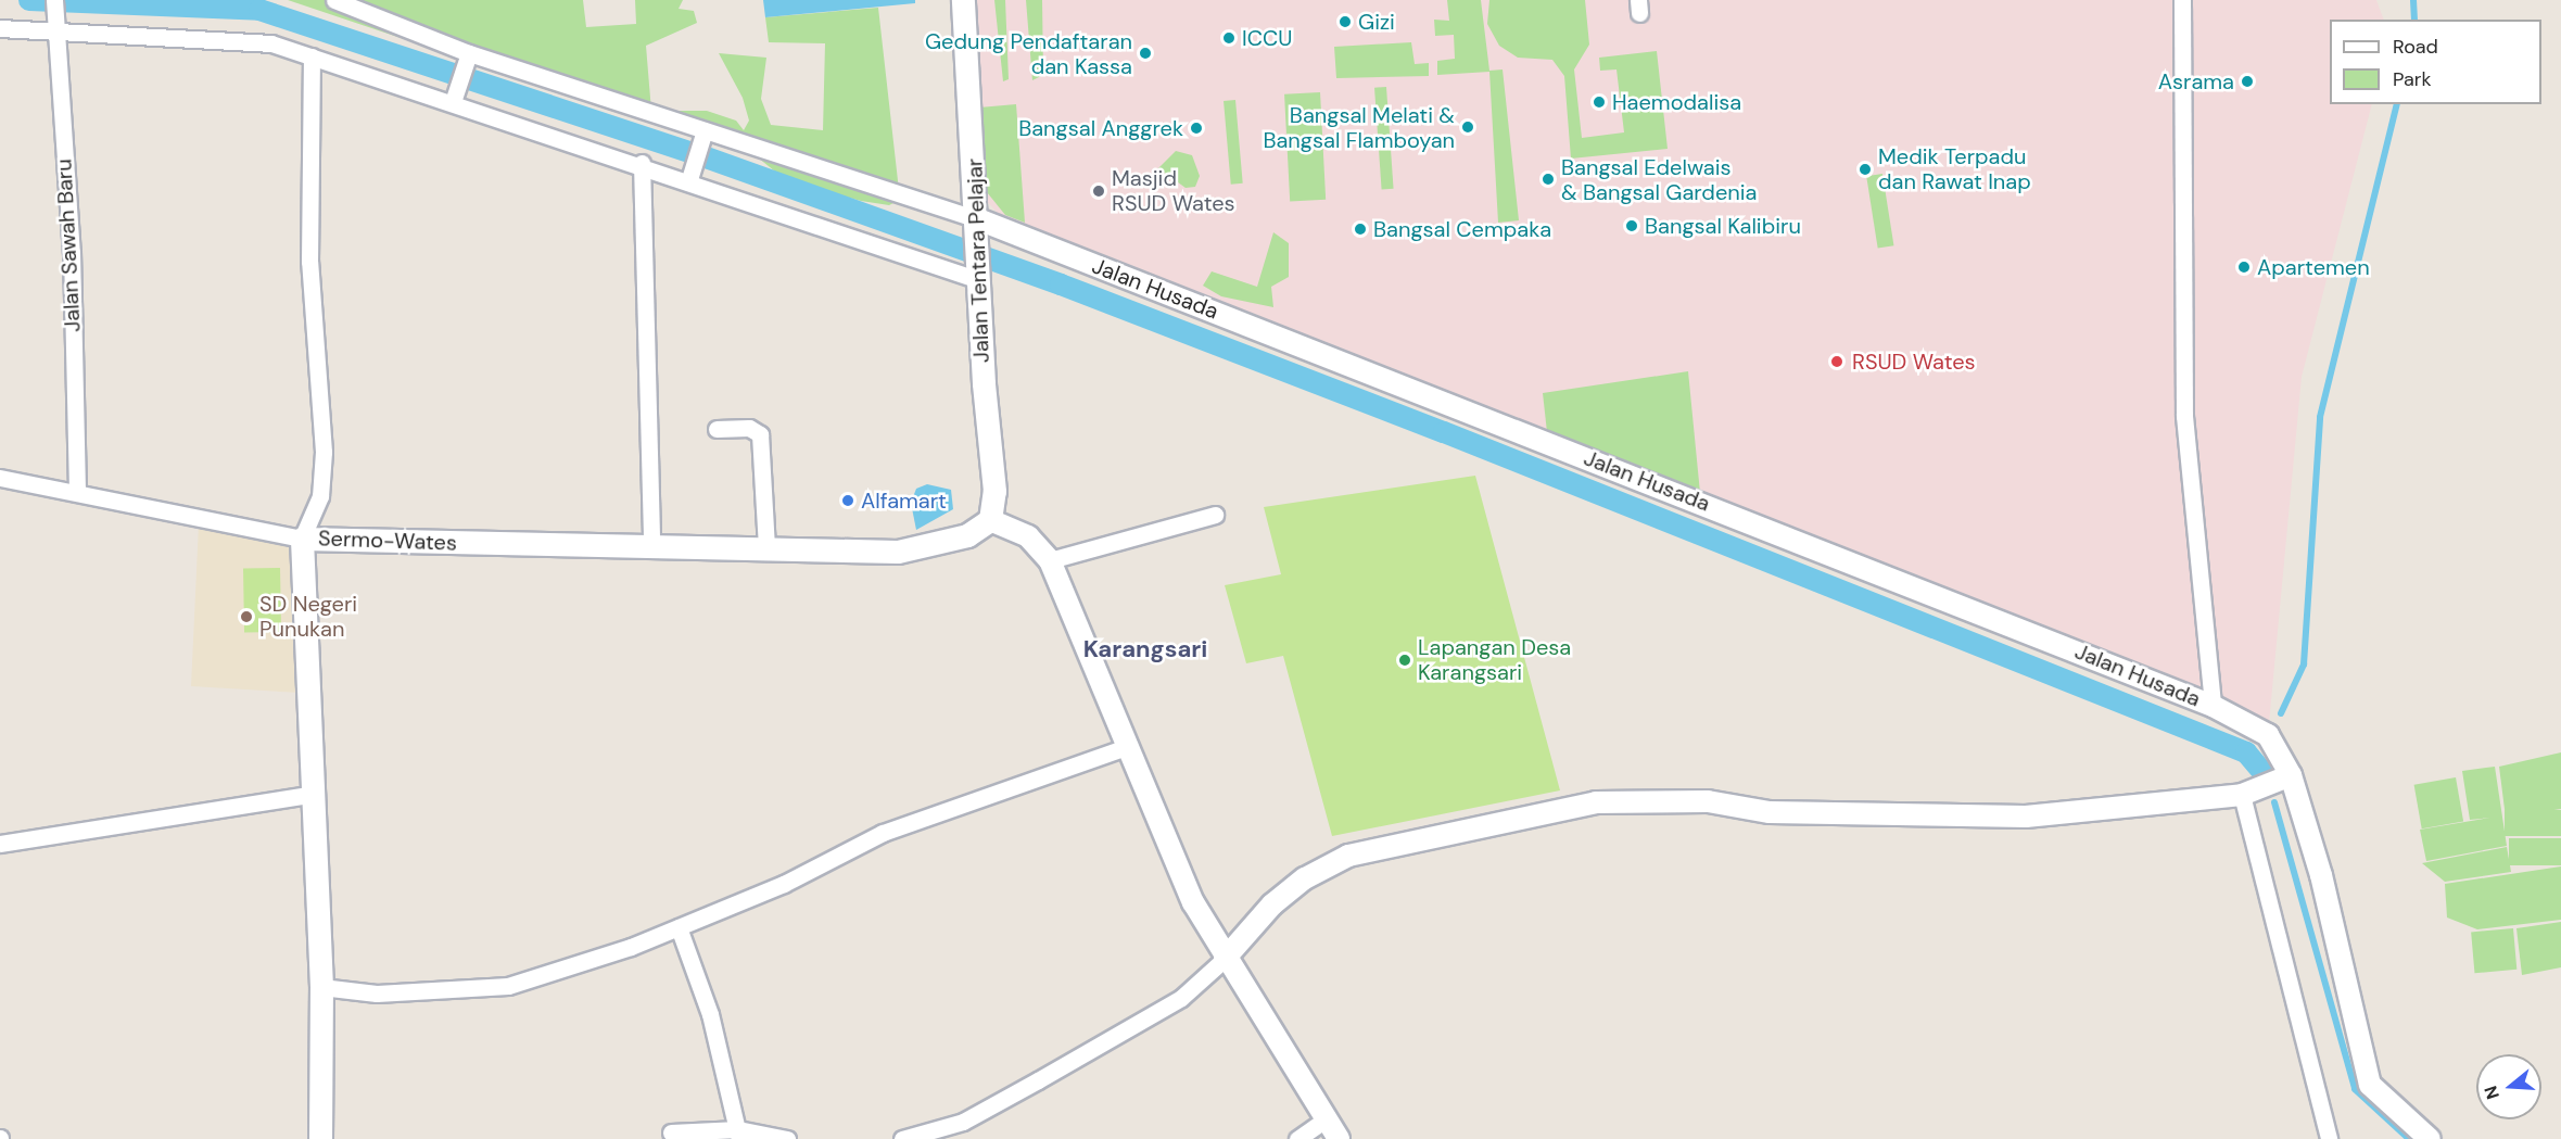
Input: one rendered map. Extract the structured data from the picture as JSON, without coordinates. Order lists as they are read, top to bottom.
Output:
{
  "streets": {
    "main road": ["Jalan Tentara Pelajar", "Sermo-Wates"],
    "street": ["Jalan Sawah Baru", "Jalan Husada"]
  },
  "crossings": [
    ["Jalan Tentara Pelajar", "Jalan Husada"],
    ["Jalan Tentara Pelajar", "Sermo-Wates"]
  ],
  "districts": ["Karangsari"],
  "places": [
    "Gizi",
    "ICCU",
    "Gedung Pendaftaran dan Kassa",
    "Asrama",
    "Haemodalisa",
    "Bangsal Melati & Bangsal Flamboyan",
    "Bangsal Anggrek",
    "Medik Terpadu dan Rawat Inap",
    "Bangsal Edelwais & Bangsal Gardenia",
    "Masjid RSUD Wates",
    "Bangsal Kalibiru",
    "Bangsal Cempaka",
    "Apartemen",
    "RSUD Wates",
    "Alfamart",
    "SD Negeri Punukan",
    "Lapangan Desa Karangsari"
  ],
  "legend": ["Road", "Park"],
  "north": "left"
}
